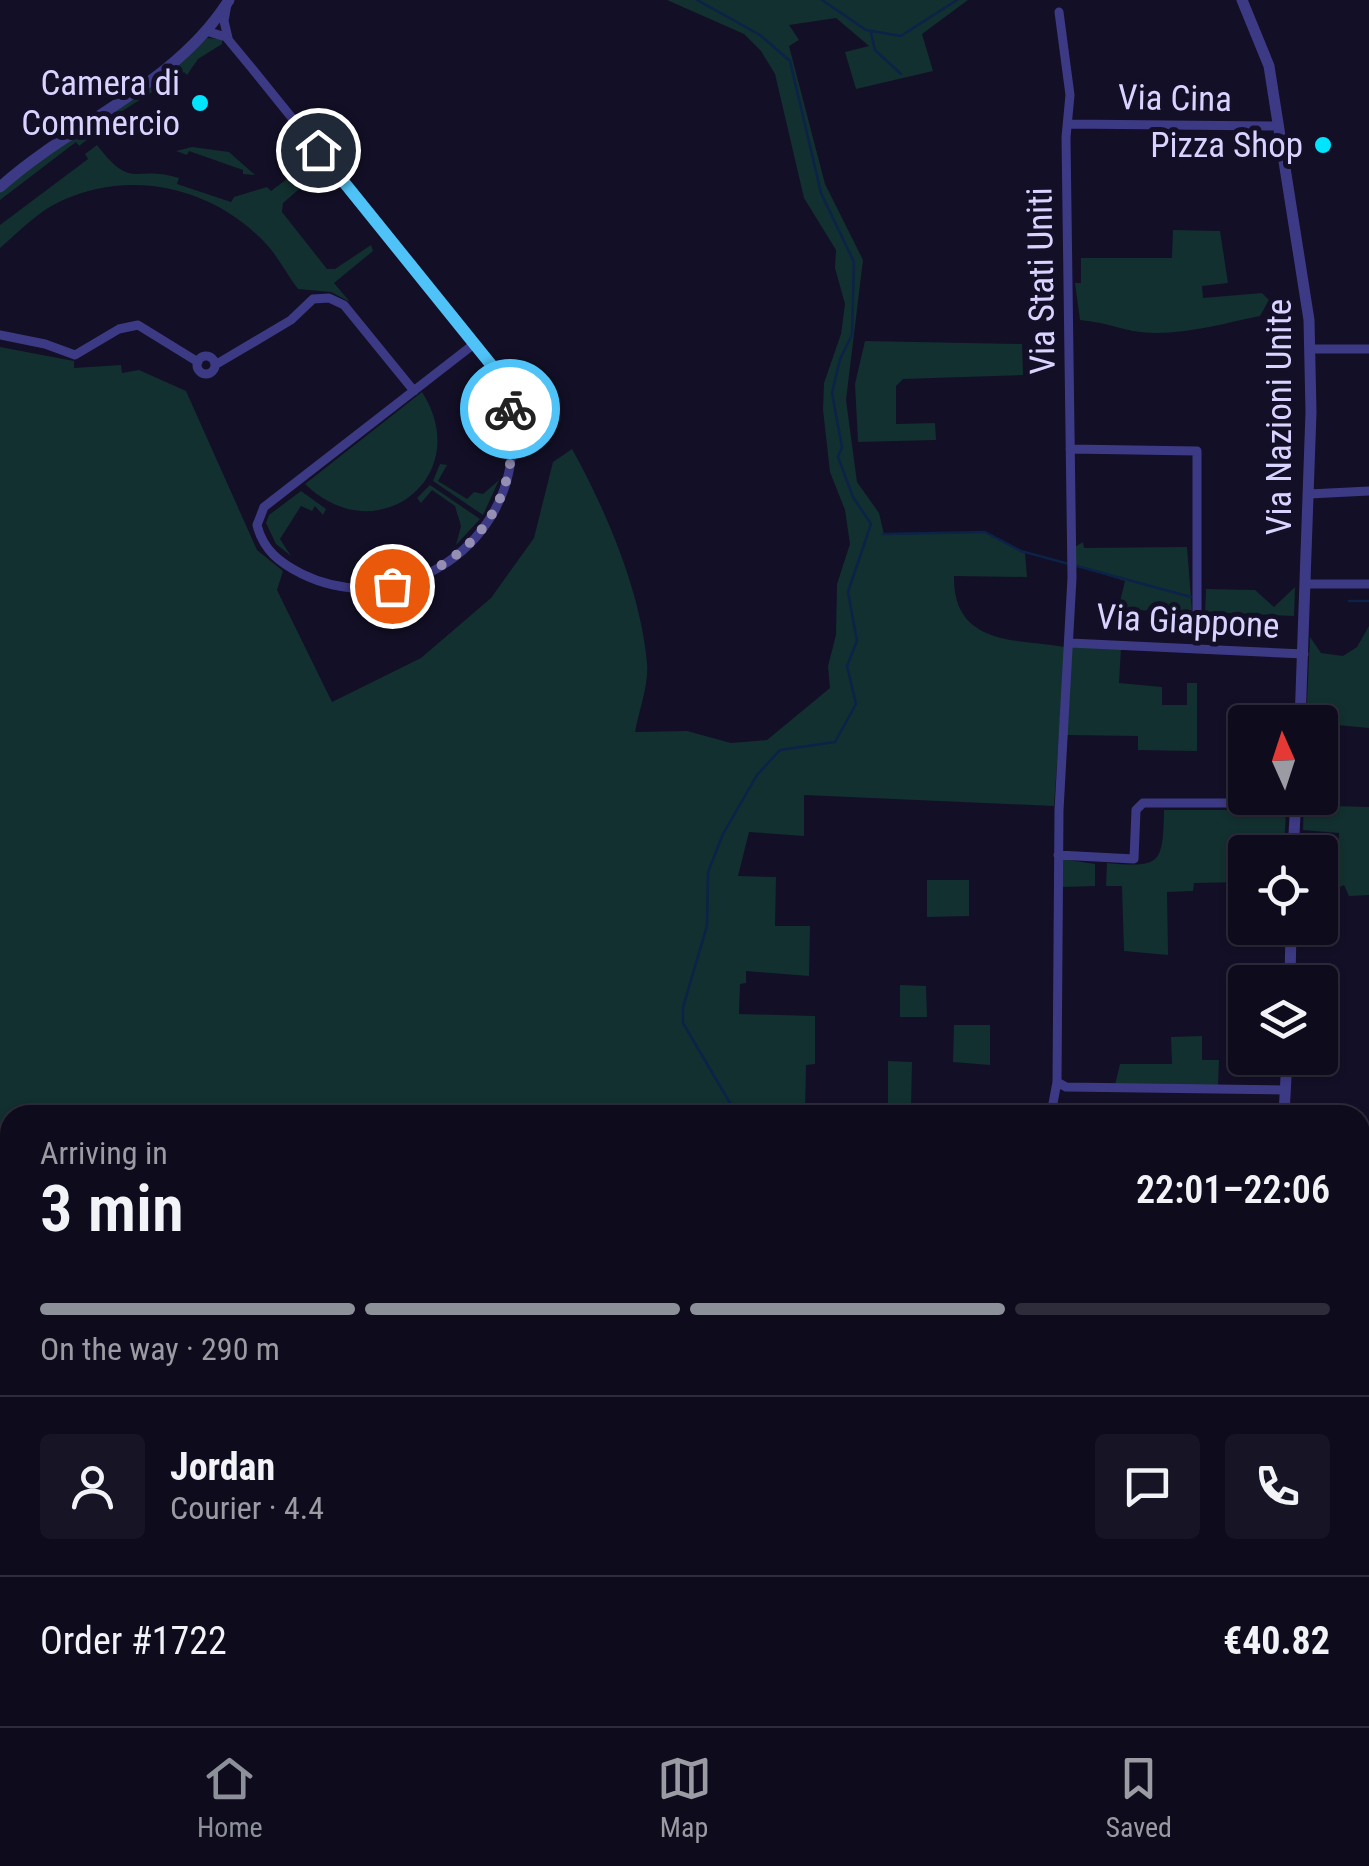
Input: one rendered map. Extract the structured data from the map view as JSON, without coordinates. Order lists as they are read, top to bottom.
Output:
{
  "streets": {
    "street": [
      "Via Cina",
      "Via Stati Uniti",
      "Via Nazioni Unite",
      "Via Giappone"
    ]
  },
  "crossings": [
    ["Via Cina", "Via Stati Uniti"],
    ["Via Cina", "Via Nazioni Unite"],
    ["Via Stati Uniti", "Via Giappone"],
    ["Via Nazioni Unite", "Via Giappone"]
  ],
  "places": ["Camera di Commercio", "Pizza Shop"],
  "north": "top",
  "page": {
    "heading": ["3 min", "Arriving in", "22:01–22:06"],
    "panel": [
      "Jordan",
      "Courier · 4.4",
      "Order #1722",
      "€40.82"
    ],
    "bar": "On the way · 290 m",
    "tabs": ["Home", "Map", "Saved"]
  }
}
